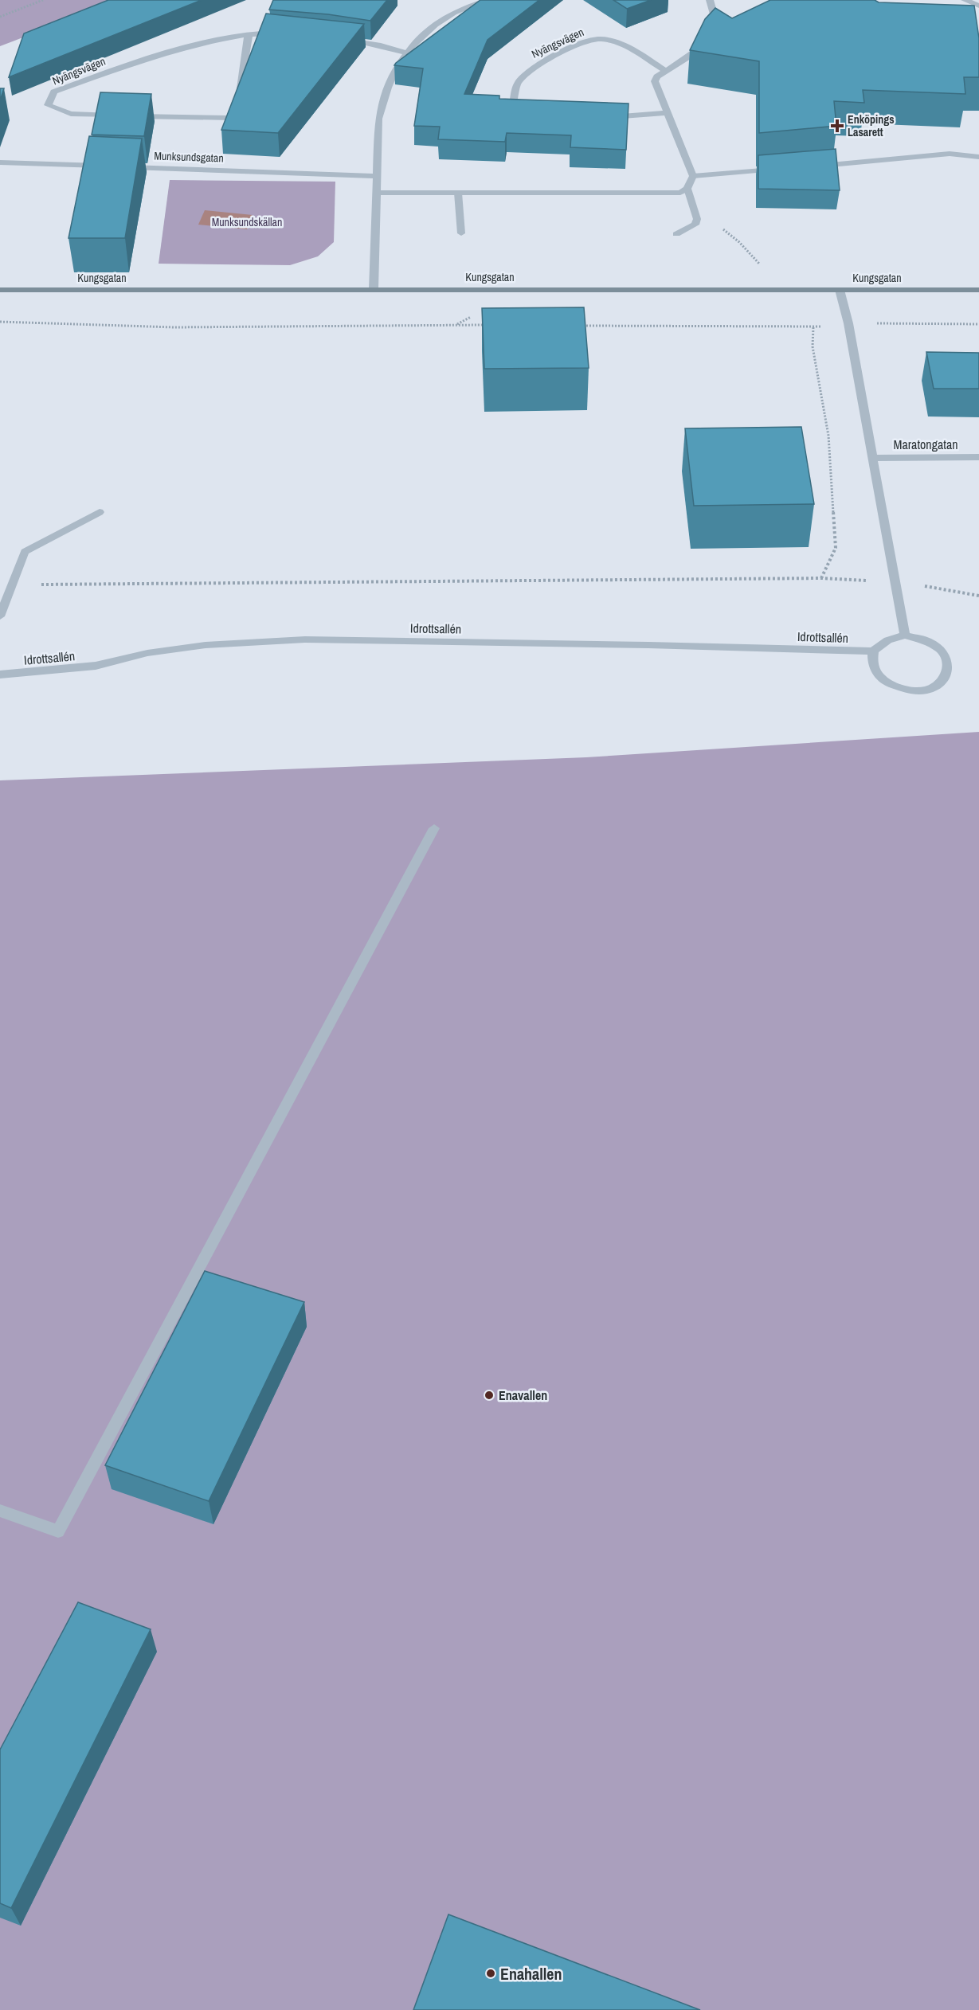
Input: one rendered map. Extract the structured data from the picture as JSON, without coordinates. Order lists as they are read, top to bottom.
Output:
{
  "streets": {
    "street": [
      "Nyängsvägen",
      "Munksundsgatan",
      "Kungsgatan",
      "Maratongatan",
      "Idrottsallén"
    ]
  },
  "parks": ["Munksundskällan"],
  "places": {
    "health": ["Enköpings Lasarett"],
    "other": ["Enavallen", "Enahallen"]
  }
}
